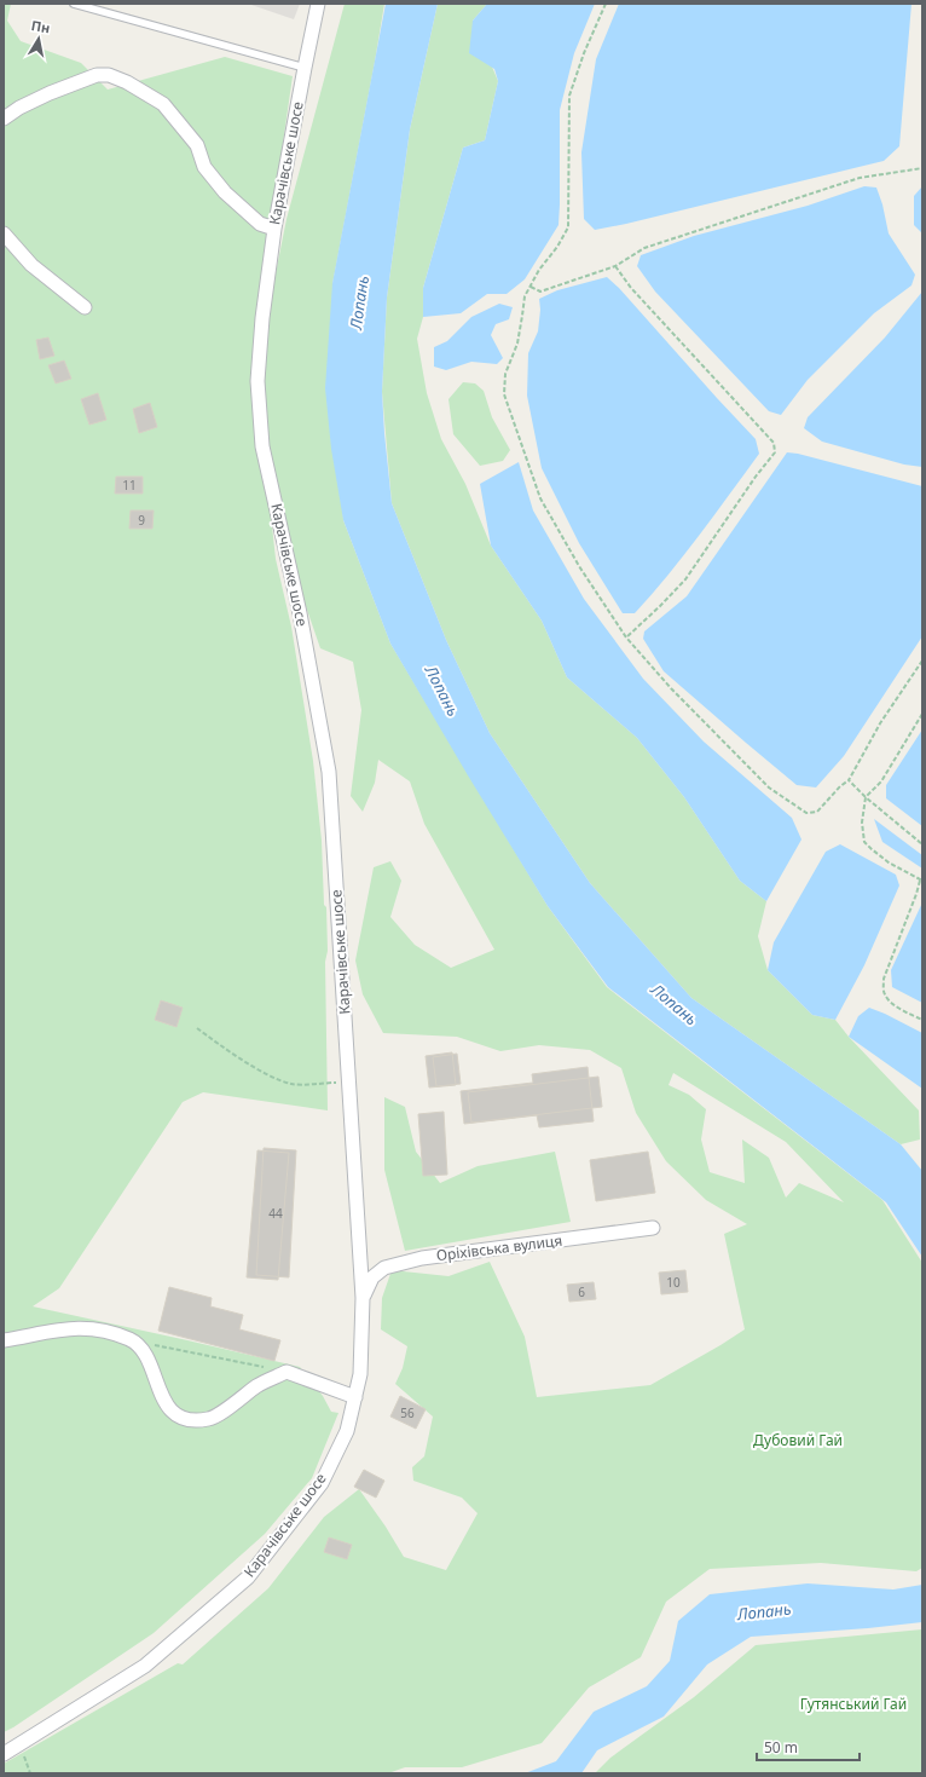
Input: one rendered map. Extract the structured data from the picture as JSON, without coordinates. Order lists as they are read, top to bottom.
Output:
{
  "streets": {
    "street": ["Карачівське шосе", "Оріхівська вулиця"]
  },
  "crossings": [
    ["Карачівське шосе", "Оріхівська вулиця"]
  ],
  "water": ["Лопань"],
  "parks": ["Дубовий Гай", "Гутянський Гай"],
  "house_numbers": [
    "11",
    "9",
    "44",
    "10",
    "6",
    "56"
  ],
  "scale_bar": "50 m",
  "north": "top"
}
